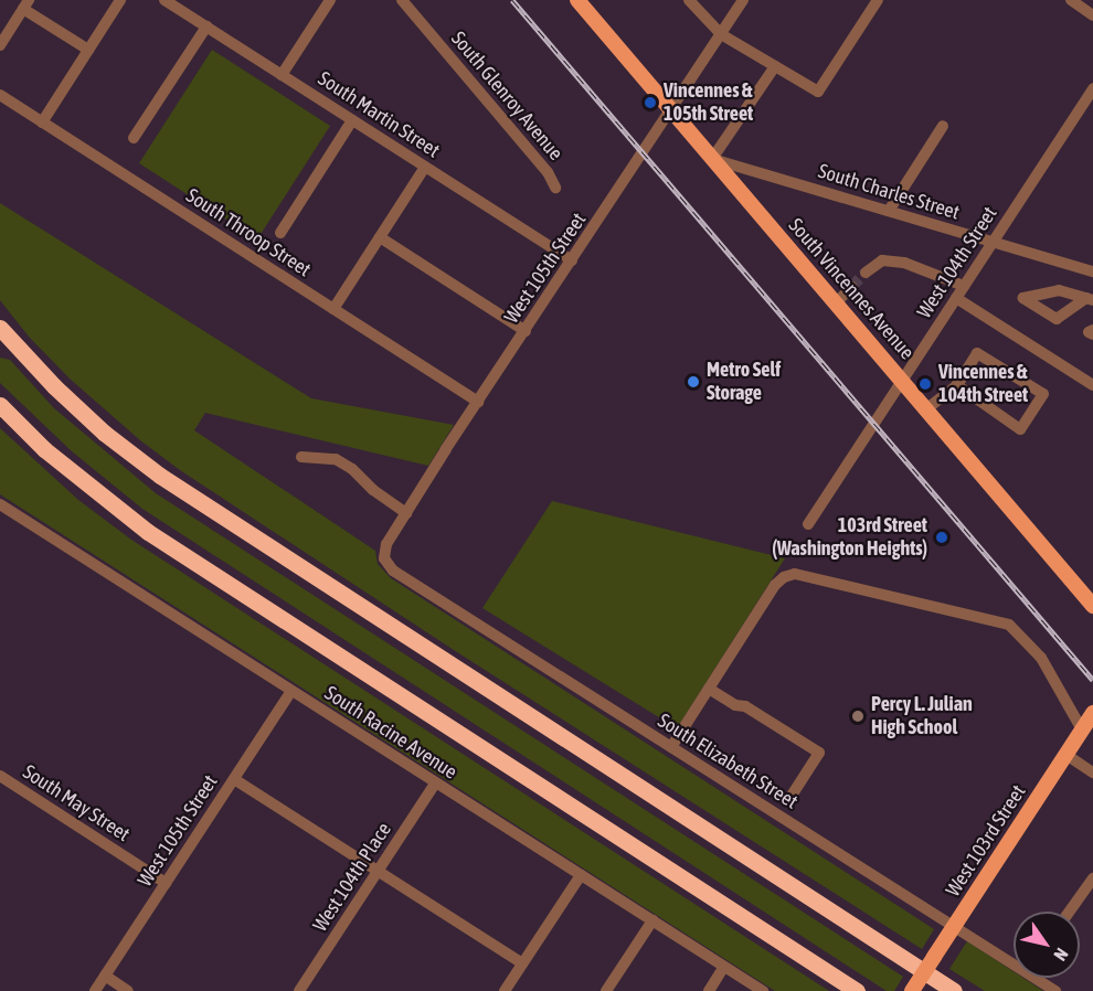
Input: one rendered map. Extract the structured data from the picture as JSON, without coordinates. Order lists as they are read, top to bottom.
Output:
{
  "streets": {
    "main road": ["South Vincennes Avenue", "West 103rd Street"],
    "street": [
      "South Glenroy Avenue",
      "South Martin Street",
      "South Charles Street",
      "South Throop Street",
      "West 104th Street",
      "West 105th Street",
      "South Racine Avenue",
      "South Elizabeth Street",
      "South May Street",
      "West 104th Place"
    ]
  },
  "crossings": [
    ["South Martin Street", "West 105th Street"],
    ["South Charles Street", "West 104th Street"],
    ["South Charles Street", "South Vincennes Avenue"],
    ["South Throop Street", "West 105th Street"],
    ["West 104th Street", "South Vincennes Avenue"],
    ["West 105th Street", "South Vincennes Avenue"],
    ["West 105th Street", "South Racine Avenue"],
    ["West 105th Street", "South Elizabeth Street"],
    ["West 105th Street", "South May Street"],
    ["South Racine Avenue", "West 104th Place"],
    ["South Elizabeth Street", "West 103rd Street"]
  ],
  "places": [
    "Vincennes & 105th Street",
    "Metro Self Storage",
    "Vincennes & 104th Street",
    "103rd Street (Washington Heights)",
    "Percy L. Julian High School"
  ],
  "north": "bottom right"
}
